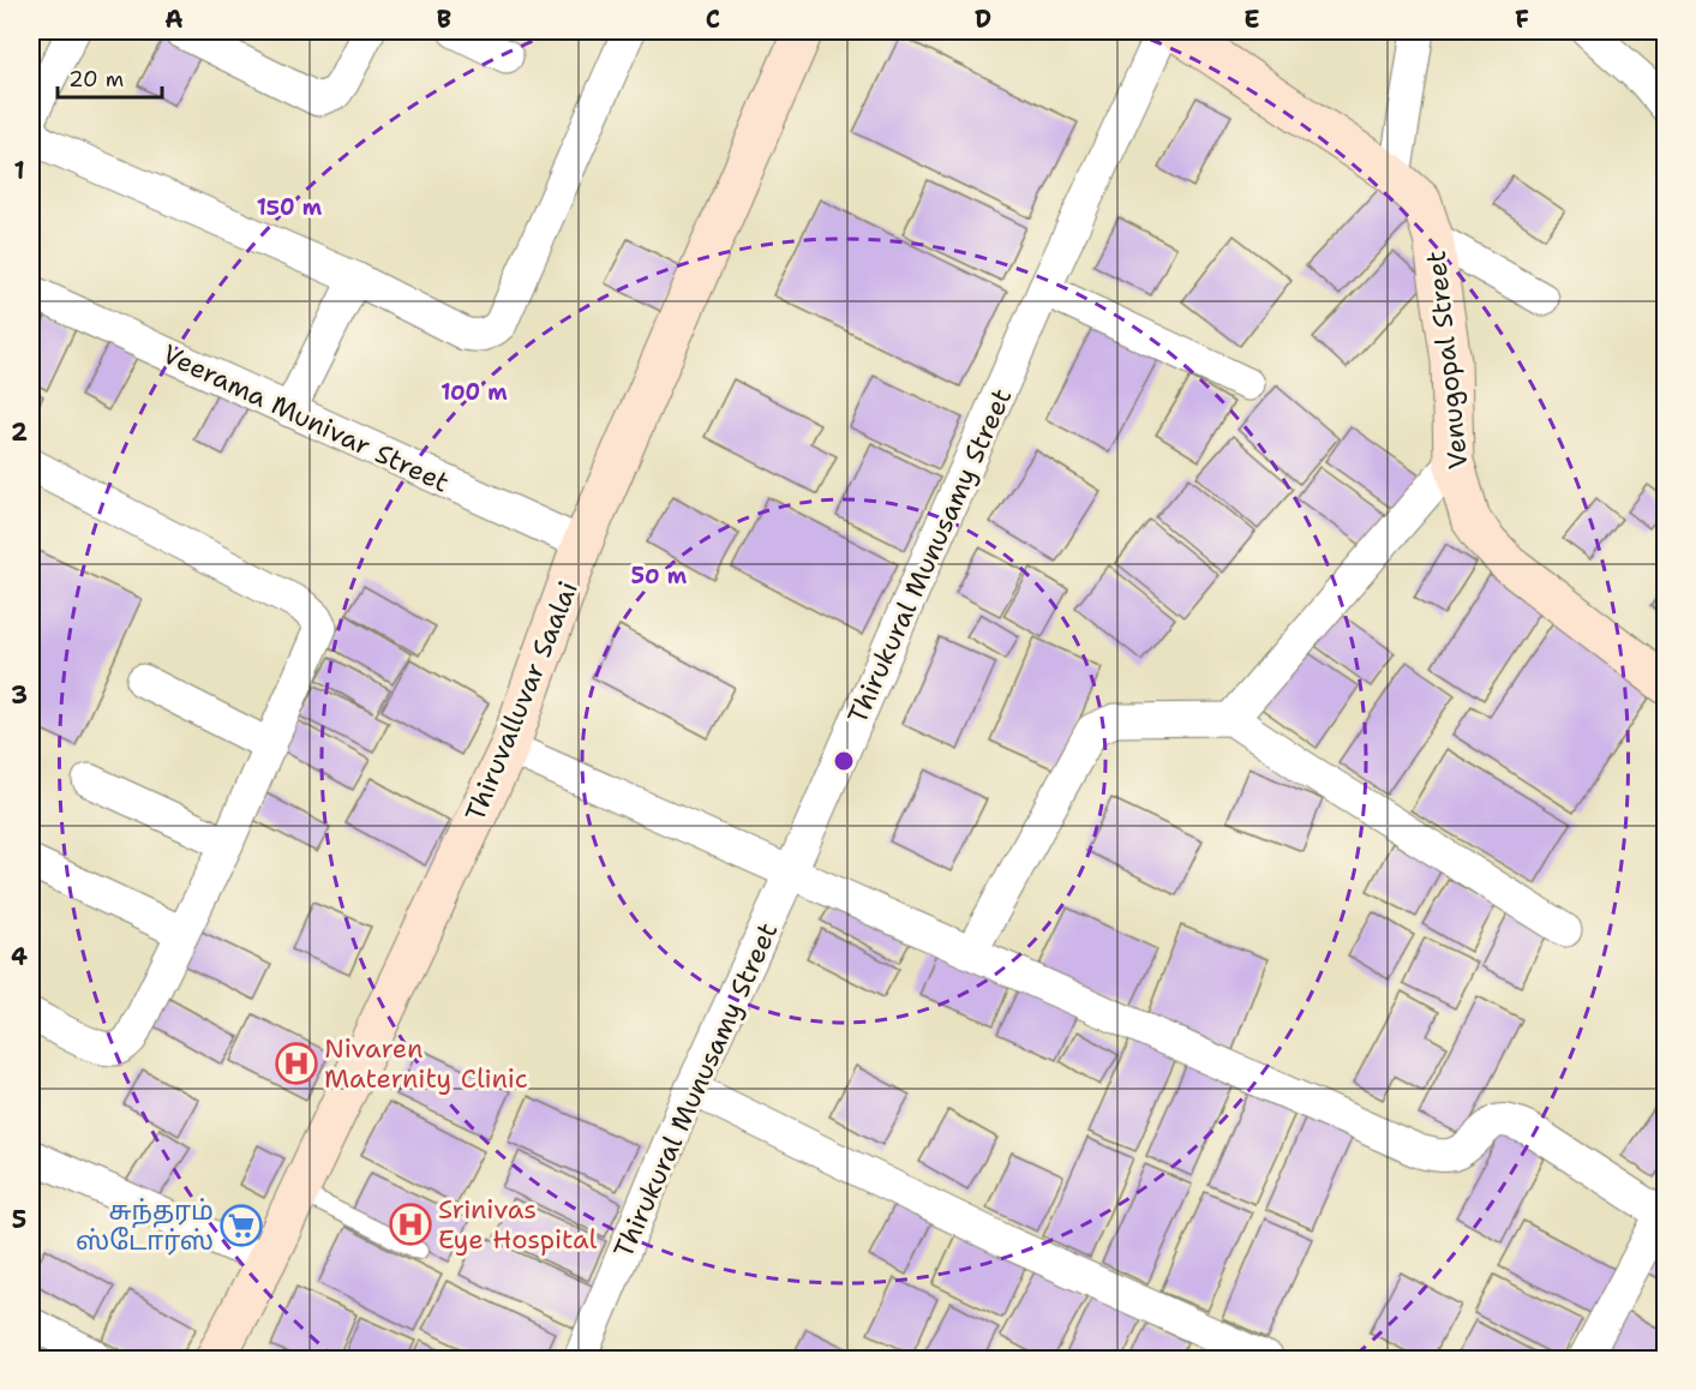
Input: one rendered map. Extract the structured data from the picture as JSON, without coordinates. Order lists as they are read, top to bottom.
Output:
{
  "streets": {
    "street": [
      "Venugopal Street",
      "Veerama Munivar Street",
      "Thirukural Munusamy Street",
      "Thiruvalluvar Saalai"
    ]
  },
  "crossings": [
    ["Veerama Munivar Street", "Thiruvalluvar Saalai"]
  ],
  "places": {
    "hospital": ["Nivaren Maternity Clinic", "Srinivas Eye Hospital"],
    "supermarket": ["சுந்தரம் ஸ்டோர்ஸ்"]
  },
  "scale_bar": "20 m",
  "grid": {
    "columns": [
      "A",
      "B",
      "C",
      "D",
      "E",
      "F"
    ],
    "rows": [
      "1",
      "2",
      "3",
      "4",
      "5"
    ]
  },
  "rings": ["150 m", "100 m", "50 m"]
}
